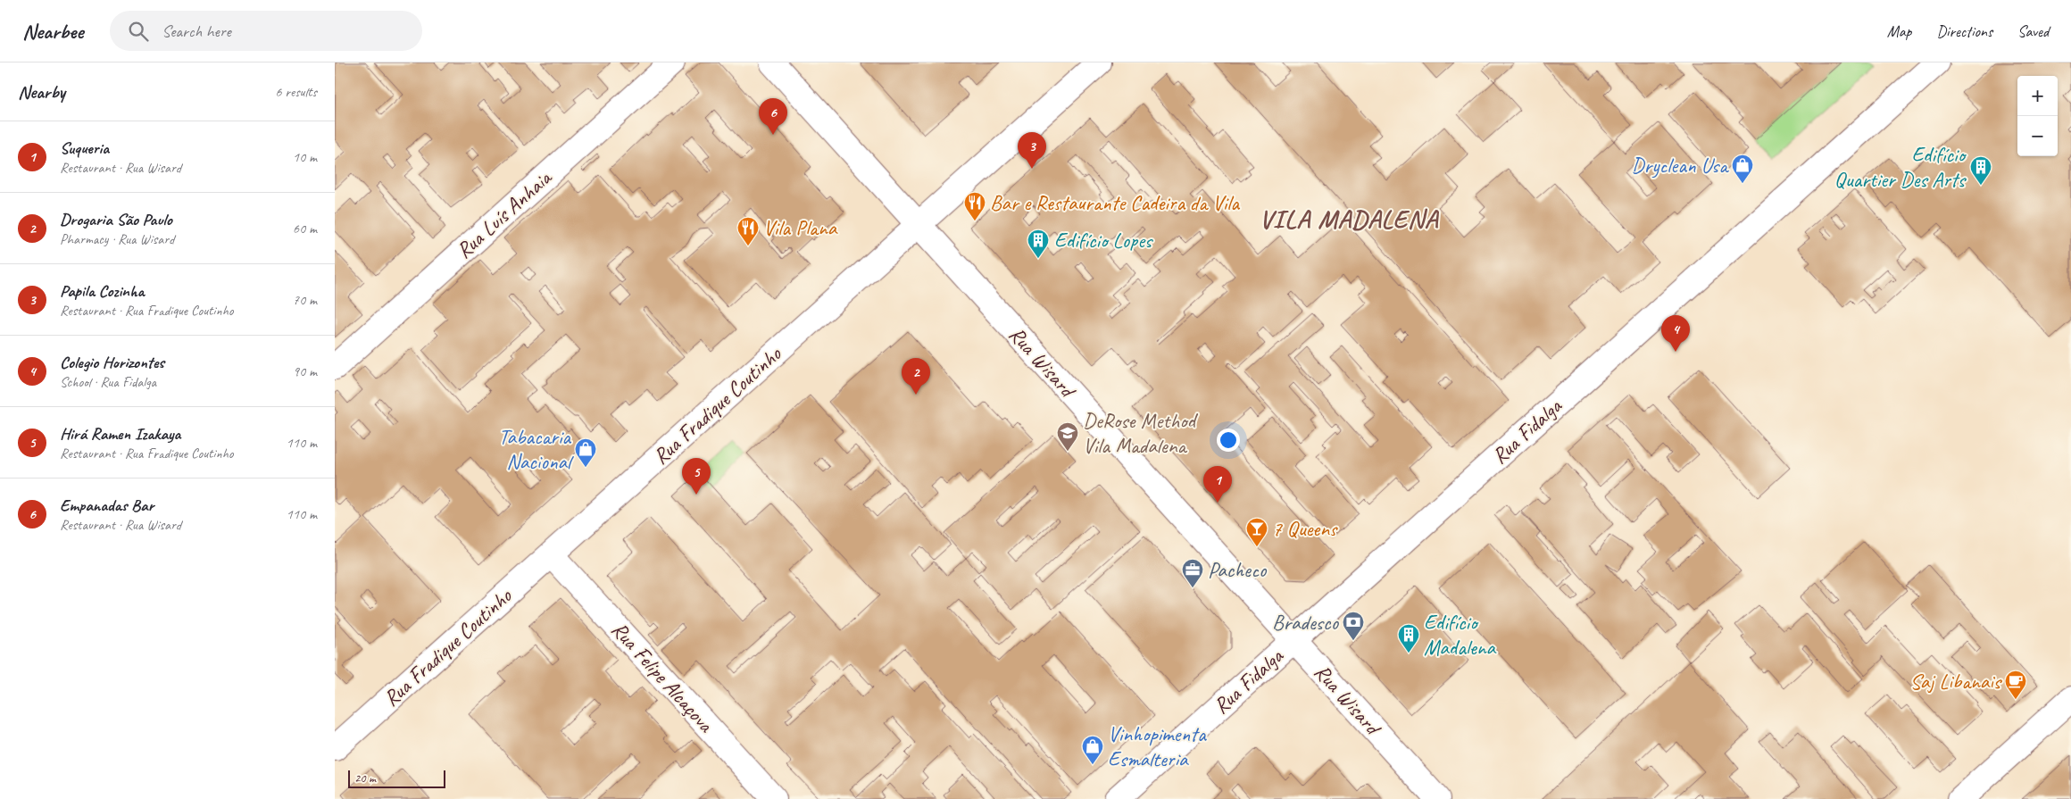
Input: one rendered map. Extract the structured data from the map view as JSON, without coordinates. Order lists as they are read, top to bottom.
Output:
{
  "streets": {
    "street": [
      "Rua Luís Anhaia",
      "Rua Wisard",
      "Rua Fradique Coutinho",
      "Rua Fidalga",
      "Rua Felipe Alcaçova"
    ]
  },
  "crossings": [
    ["Rua Wisard", "Rua Fradique Coutinho"],
    ["Rua Wisard", "Rua Fidalga"],
    ["Rua Fradique Coutinho", "Rua Felipe Alcaçova"]
  ],
  "districts": ["VILA MADALENA"],
  "places": {
    "shop": ["Dryclean Usa", "Tabacaria Nacional", "Vinhopimenta Esmalteria"],
    "building": ["Edifício Quartier Des Arts", "Edifício Lopes", "Edifício Madalena"],
    "restaurant": ["Bar e Restaurante Cadeira da Vila", "Vila Plana"],
    "school or university": ["DeRose Method Vila Madalena"],
    "bar": ["7 Queens"],
    "office": ["Pacheco"],
    "bank": ["Bradesco"],
    "cafe": ["Saj Libanais"]
  },
  "scale_bar": "20 m",
  "page": {
    "header": "Nearbee",
    "search": "Search here",
    "nav": ["Map", "Directions", "Saved"],
    "heading": ["Nearby", "6 results"],
    "map_buttons": ["+", "−"],
    "pins": [
      "6",
      "3",
      "4",
      "2",
      "5",
      "1"
    ],
    "list": [
      {
        "mark": "1",
        "name": "Suqueria",
        "note": "Restaurant · Rua Wisard",
        "value": "10 m"
      },
      {
        "mark": "2",
        "name": "Drogaria São Paulo",
        "note": "Pharmacy · Rua Wisard",
        "value": "60 m"
      },
      {
        "mark": "3",
        "name": "Papila Cozinha",
        "note": "Restaurant · Rua Fradique Coutinho",
        "value": "70 m"
      },
      {
        "mark": "4",
        "name": "Colegio Horizontes",
        "note": "School · Rua Fidalga",
        "value": "90 m"
      },
      {
        "mark": "5",
        "name": "Hirá Ramen Izakaya",
        "note": "Restaurant · Rua Fradique Coutinho",
        "value": "110 m"
      },
      {
        "mark": "6",
        "name": "Empanadas Bar",
        "note": "Restaurant · Rua Wisard",
        "value": "110 m"
      }
    ],
    "scale": "20 m"
  }
}
